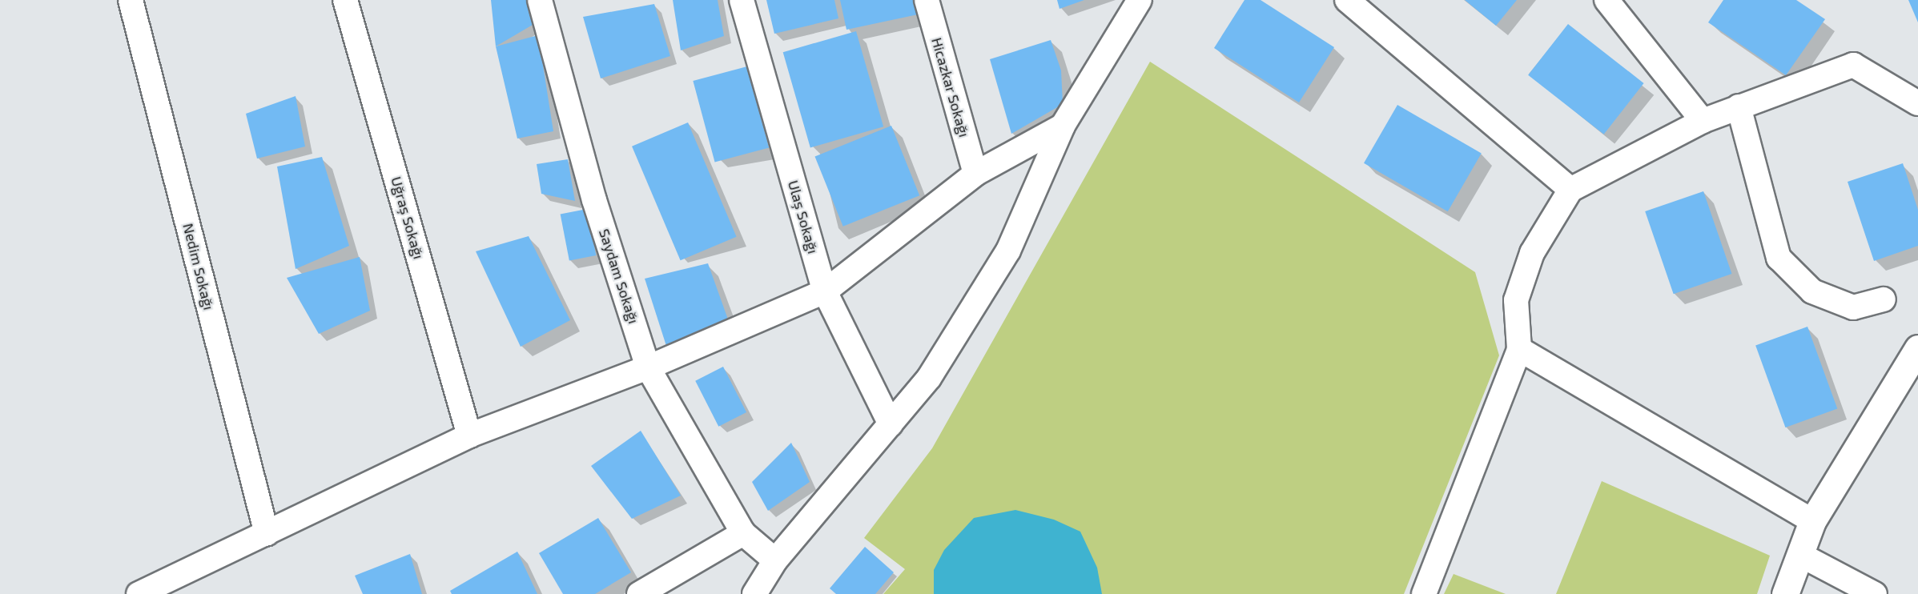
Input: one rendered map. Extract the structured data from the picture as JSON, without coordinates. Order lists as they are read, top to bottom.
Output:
{
  "streets": {
    "street": [
      "Hicazkar Sokağı",
      "Ulaş Sokağı",
      "Uğraş Sokağı",
      "Nedim Sokağı",
      "Saydam Sokağı"
    ]
  }
}
